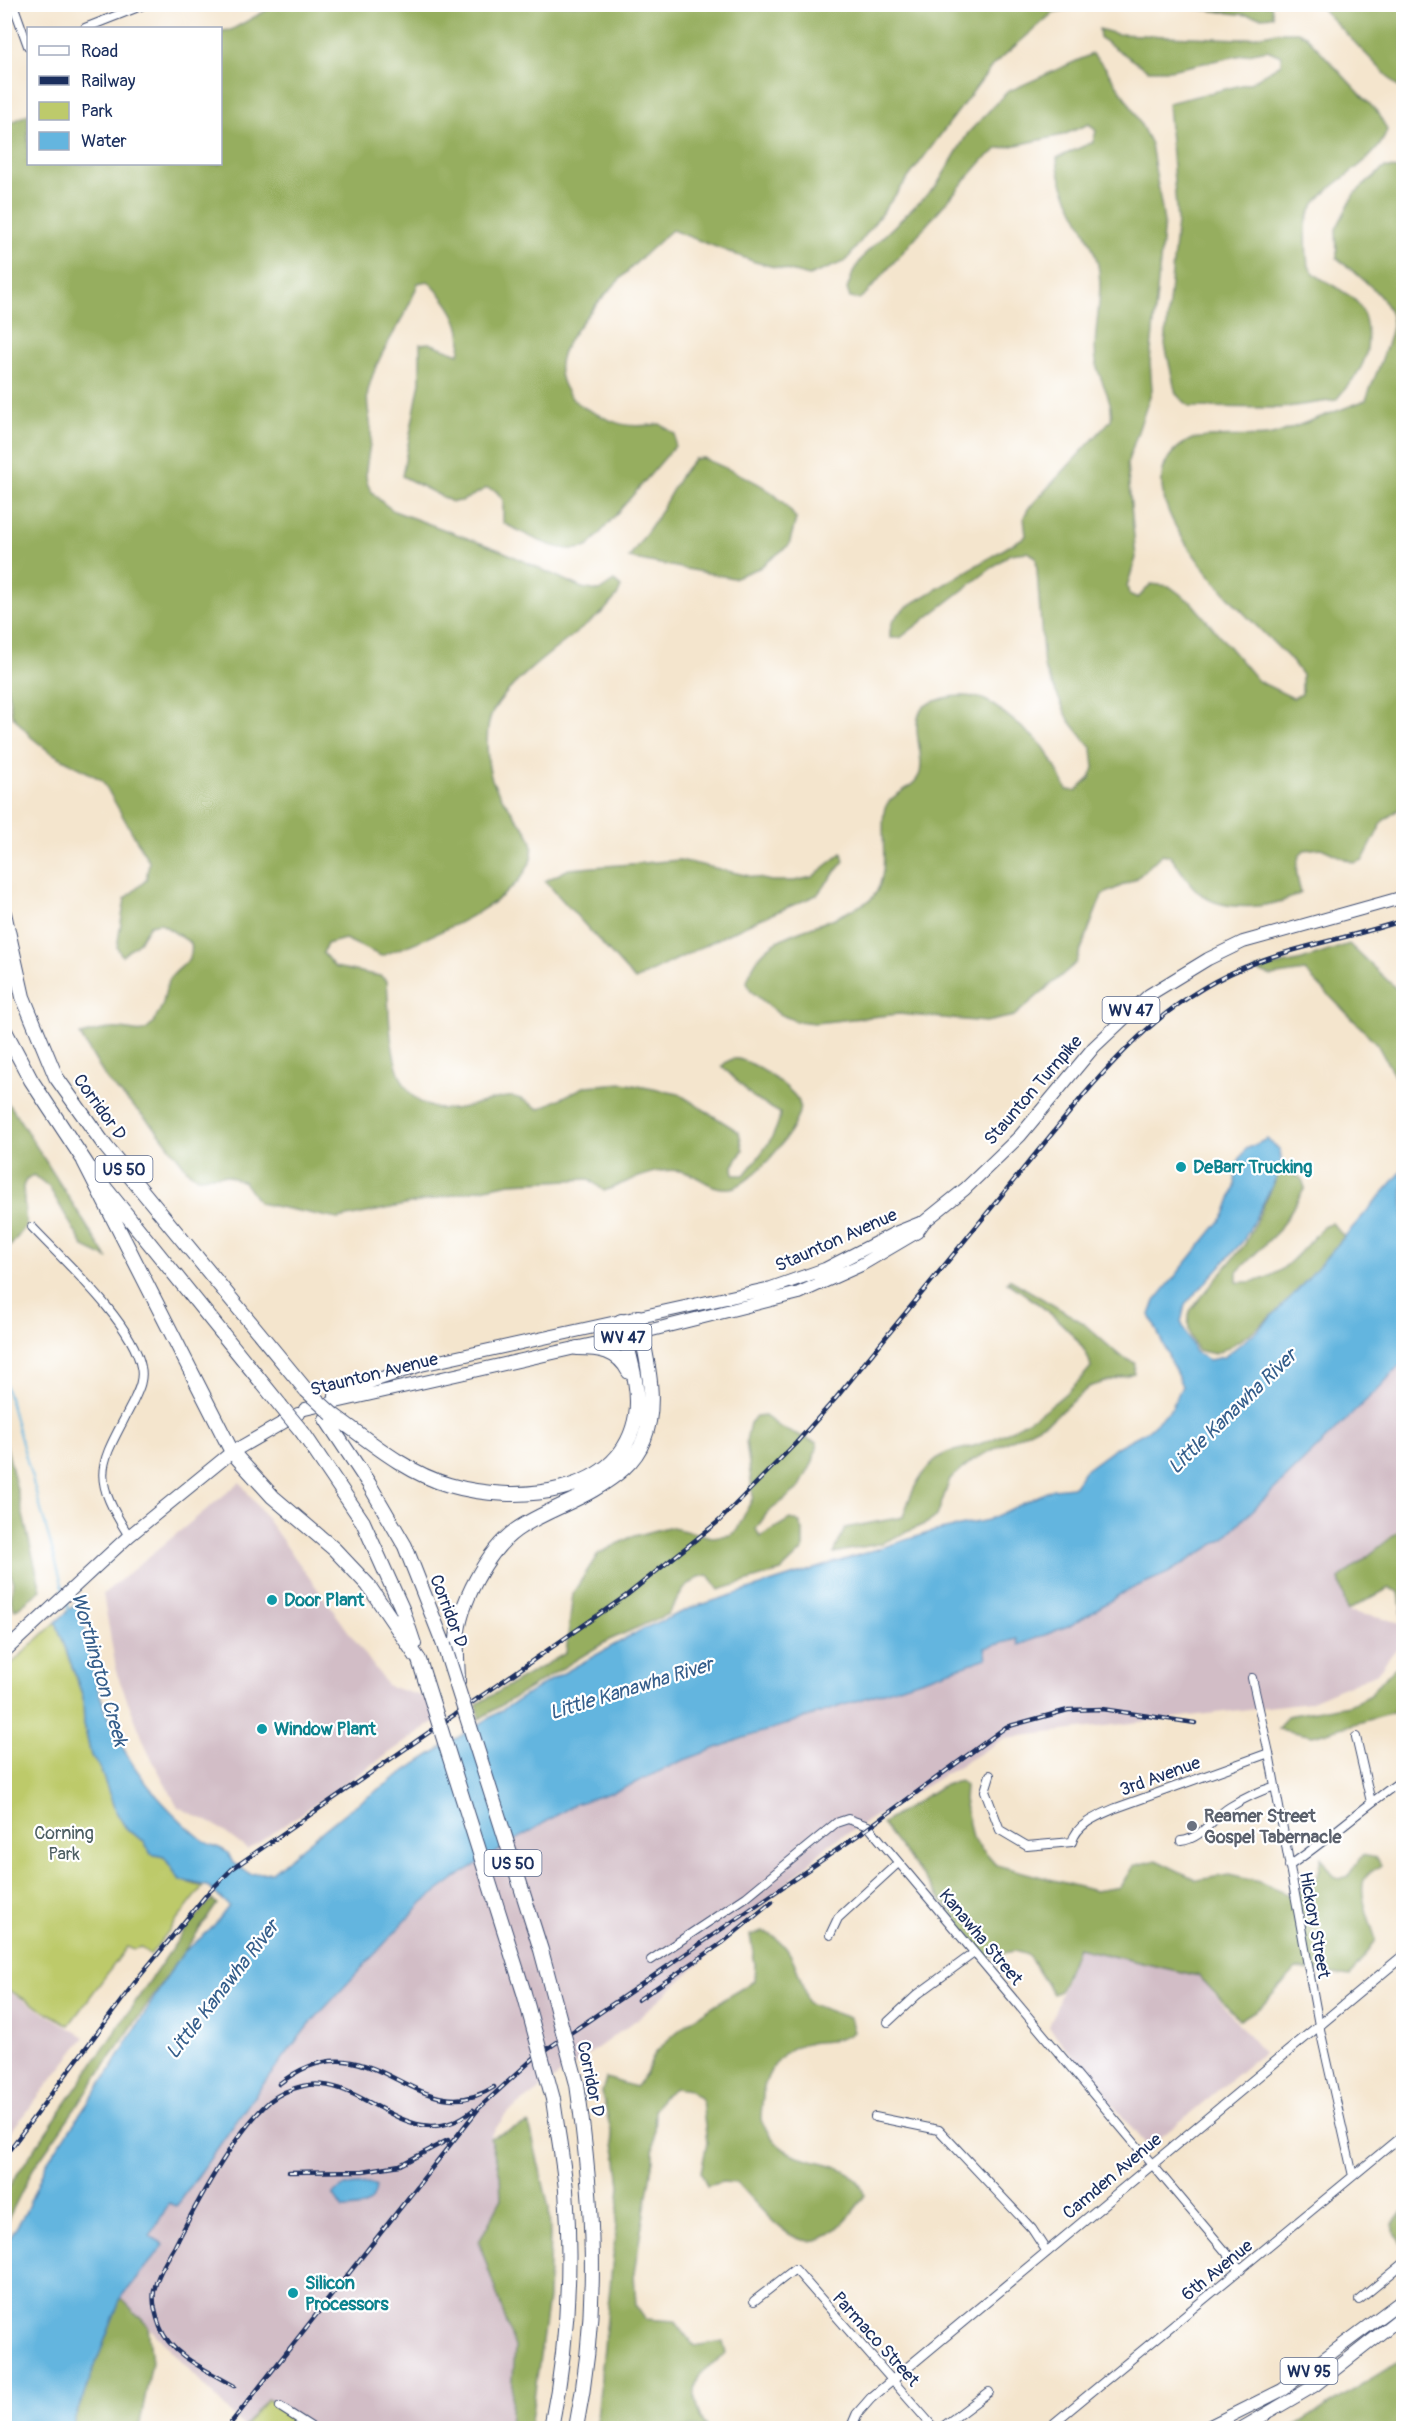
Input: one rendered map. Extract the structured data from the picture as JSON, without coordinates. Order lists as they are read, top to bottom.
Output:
{
  "streets": {
    "highway": ["Corridor D", "US 50"],
    "main road": [
      "WV 47",
      "Staunton Turnpike",
      "Staunton Avenue",
      "WV 95"
    ],
    "street": [
      "3rd Avenue",
      "Hickory Street",
      "Kanawha Street",
      "Camden Avenue",
      "6th Avenue",
      "Parmaco Street"
    ]
  },
  "crossings": [
    ["Staunton Turnpike", "Staunton Avenue"],
    ["3rd Avenue", "Hickory Street"],
    ["Hickory Street", "Camden Avenue"],
    ["Hickory Street", "6th Avenue"],
    ["Kanawha Street", "Camden Avenue"],
    ["Kanawha Street", "6th Avenue"],
    ["Camden Avenue", "Parmaco Street"]
  ],
  "water": ["Little Kanawha River", "Worthington Creek"],
  "parks": ["Corning Park"],
  "places": [
    "DeBarr Trucking",
    "Door Plant",
    "Window Plant",
    "Reamer Street Gospel Tabernacle",
    "Silicon Processors"
  ],
  "legend": [
    "Road",
    "Railway",
    "Park",
    "Water"
  ]
}
